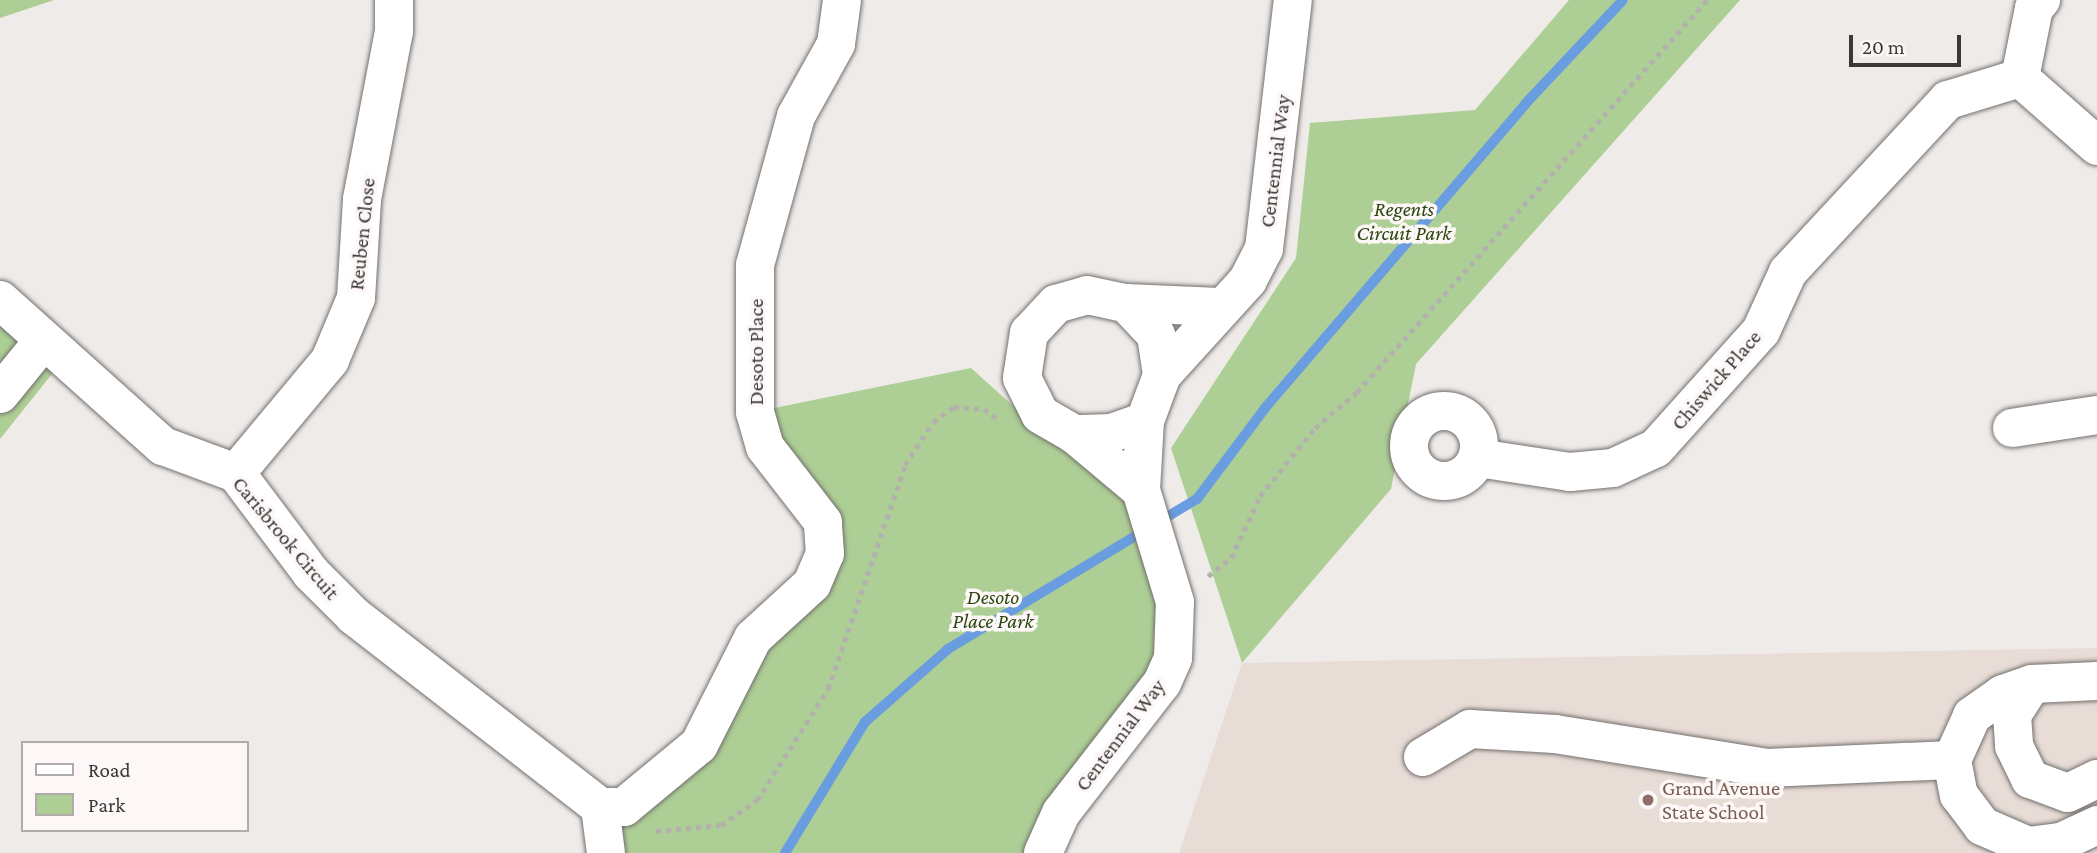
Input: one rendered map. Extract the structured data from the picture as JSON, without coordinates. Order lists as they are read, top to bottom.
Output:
{
  "streets": {
    "street": [
      "Centennial Way",
      "Reuben Close",
      "Desoto Place",
      "Chiswick Place",
      "Carisbrook Circuit"
    ]
  },
  "crossings": [
    ["Reuben Close", "Carisbrook Circuit"],
    ["Desoto Place", "Carisbrook Circuit"]
  ],
  "parks": ["Regents Circuit Park", "Desoto Place Park"],
  "places": ["Grand Avenue State School"],
  "legend": ["Road", "Park"],
  "scale_bar": "20 m"
}
